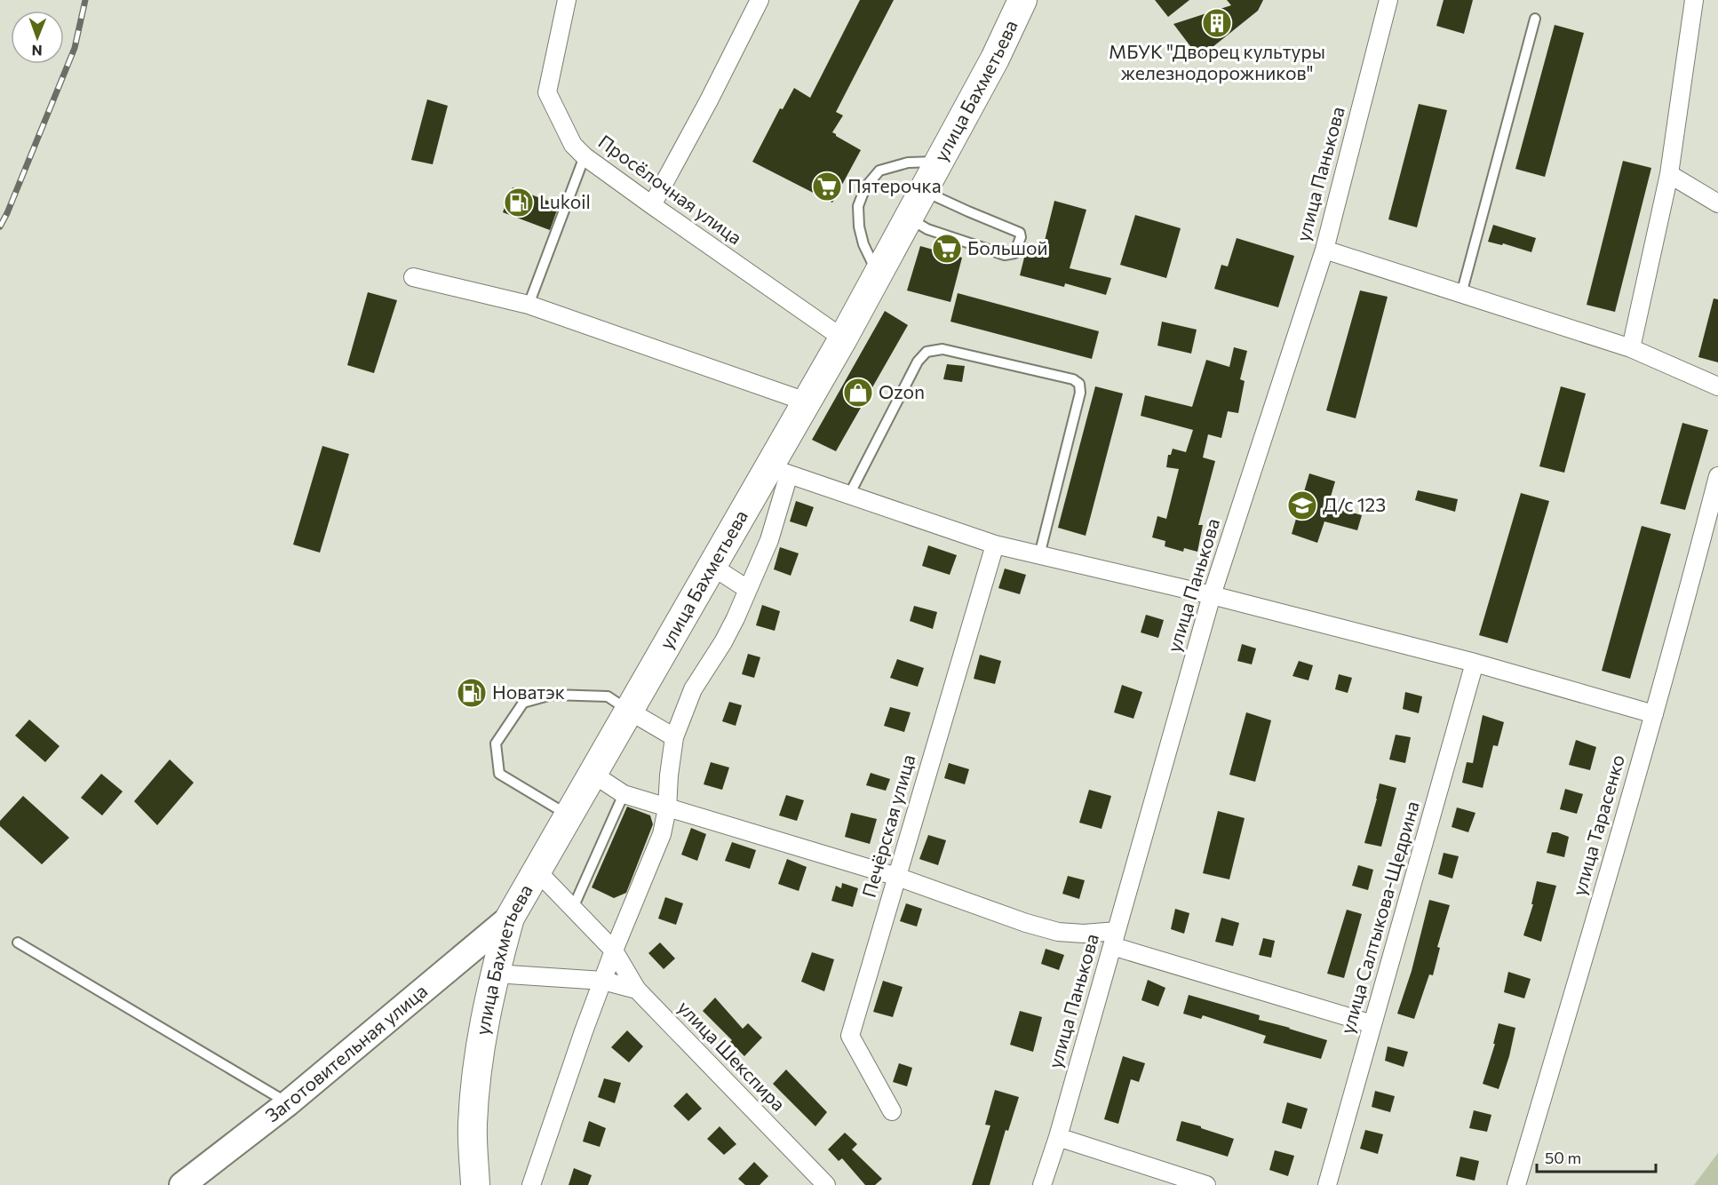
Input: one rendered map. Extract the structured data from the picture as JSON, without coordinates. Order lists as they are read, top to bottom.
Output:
{
  "streets": {
    "main road": ["улица Бахметьева", "Заготовительная улица"],
    "street": [
      "улица Панькова",
      "Просёлочная улица",
      "улица Тарасенко",
      "Печёрская улица",
      "улица Салтыкова-Щедрина",
      "улица Шекспира"
    ]
  },
  "crossings": [
    ["улица Бахметьева", "Просёлочная улица"],
    ["улица Бахметьева", "Заготовительная улица"],
    ["улица Бахметьева", "улица Шекспира"]
  ],
  "places": {
    "building": ["МБУК \"Дворец культуры железнодорожников\""],
    "supermarket": ["Пятерочка", "Большой"],
    "fuel station": ["Lukoil", "Новатэк"],
    "shop": ["Ozon"],
    "school or university": ["Д/с 123"]
  },
  "scale_bar": "50 m",
  "north": "bottom"
}
